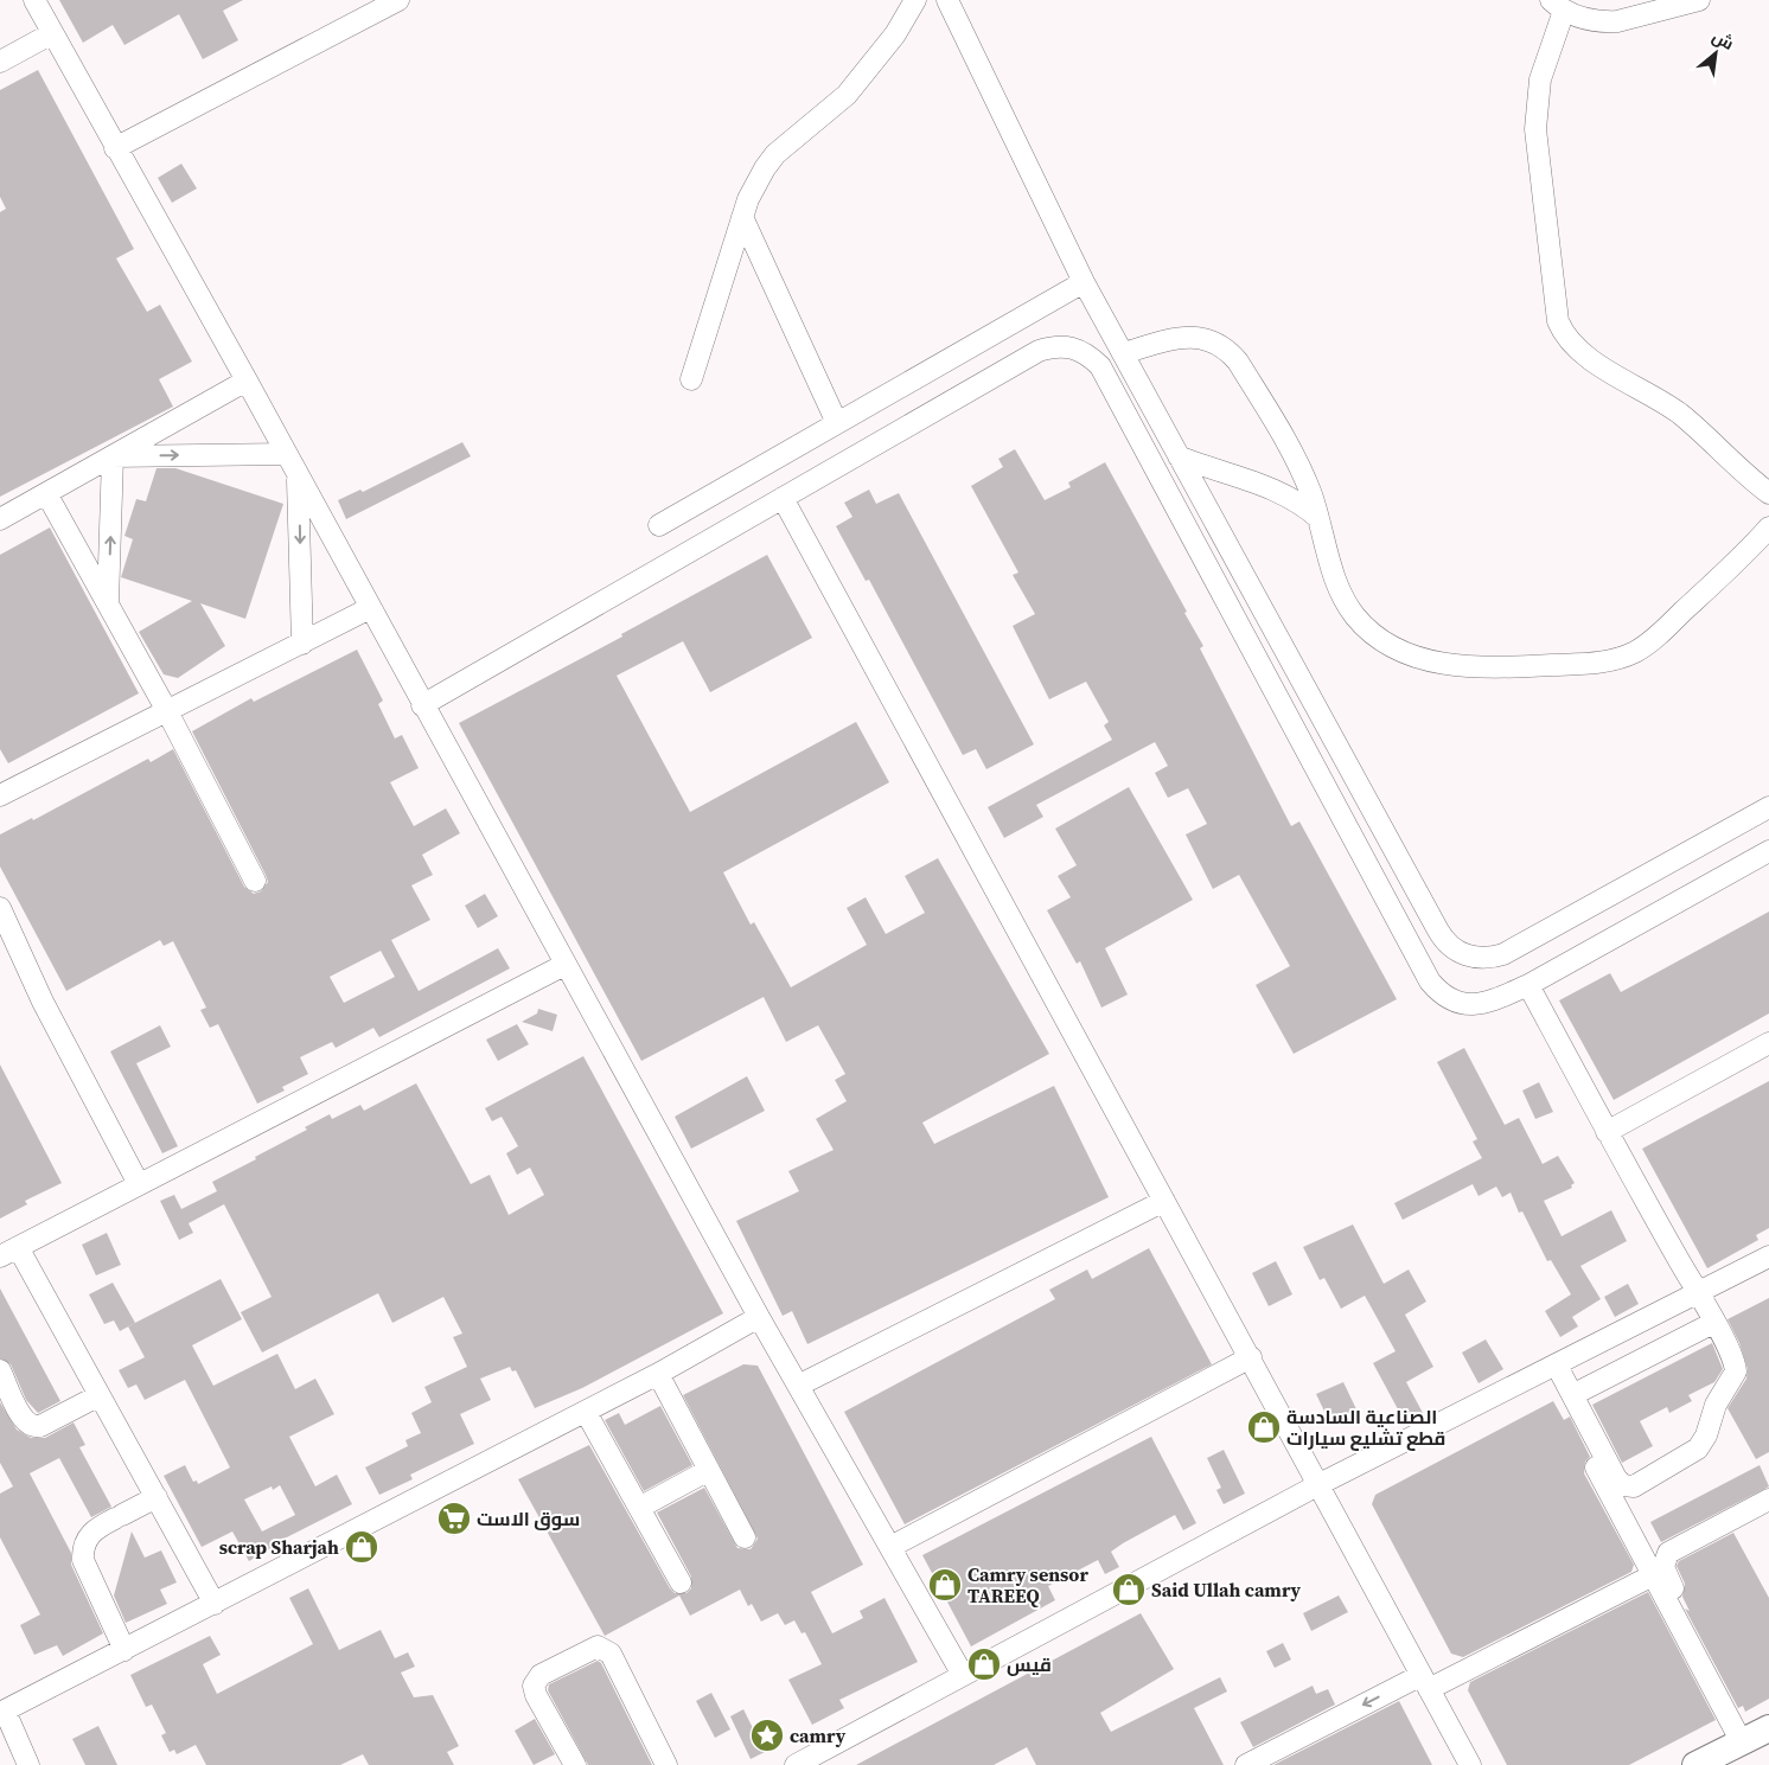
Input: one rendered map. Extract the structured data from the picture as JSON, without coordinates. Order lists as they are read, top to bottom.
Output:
{
  "places": {
    "shop": [
      "الصناعية السادسة قطع تشليع سيارات",
      "scrap Sharjah",
      "Camry sensor TAREEQ",
      "Said Ullah camry",
      "قيس"
    ],
    "supermarket": ["سوق الاست"],
    "place": ["camry"]
  },
  "north": "top right"
}
